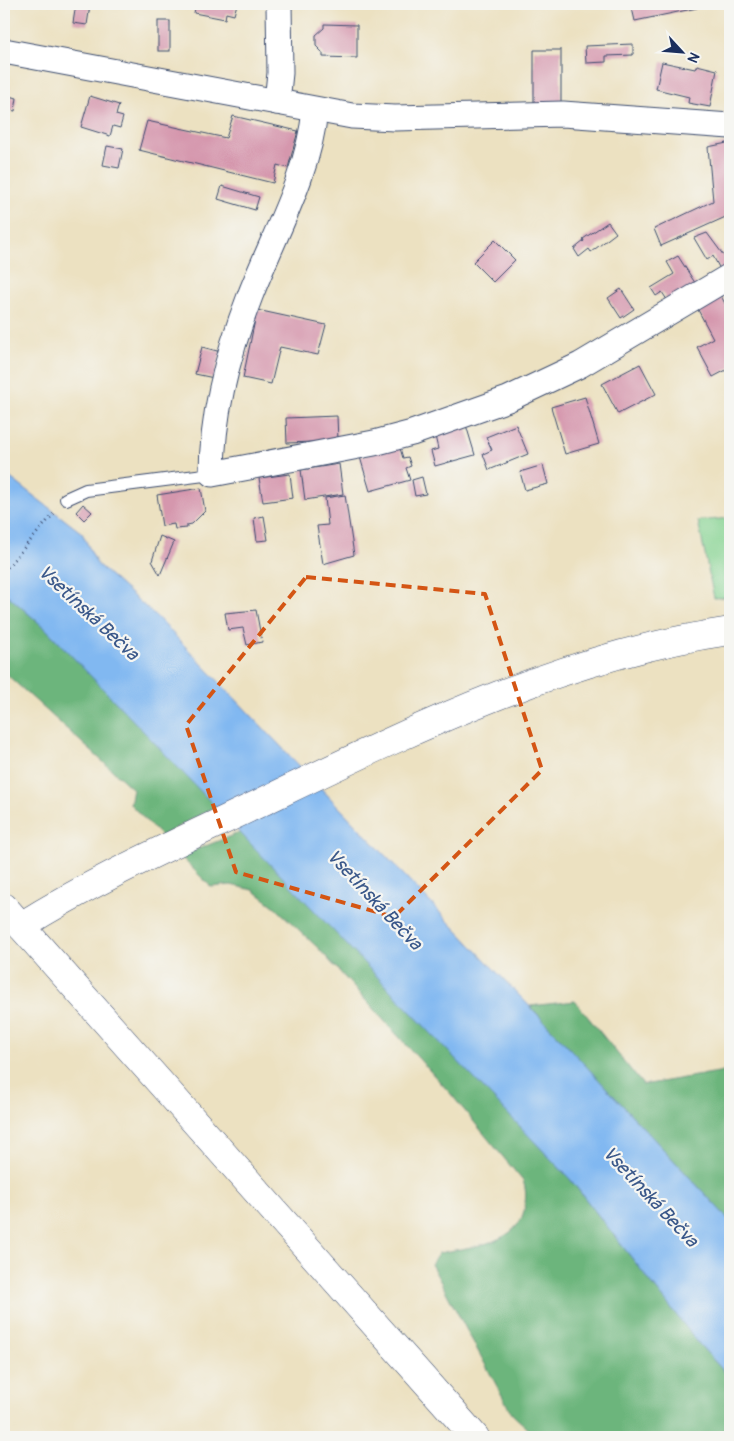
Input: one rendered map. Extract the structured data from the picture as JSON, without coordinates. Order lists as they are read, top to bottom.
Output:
{
  "water": ["Vsetínská Bečva"],
  "north": "bottom right"
}
